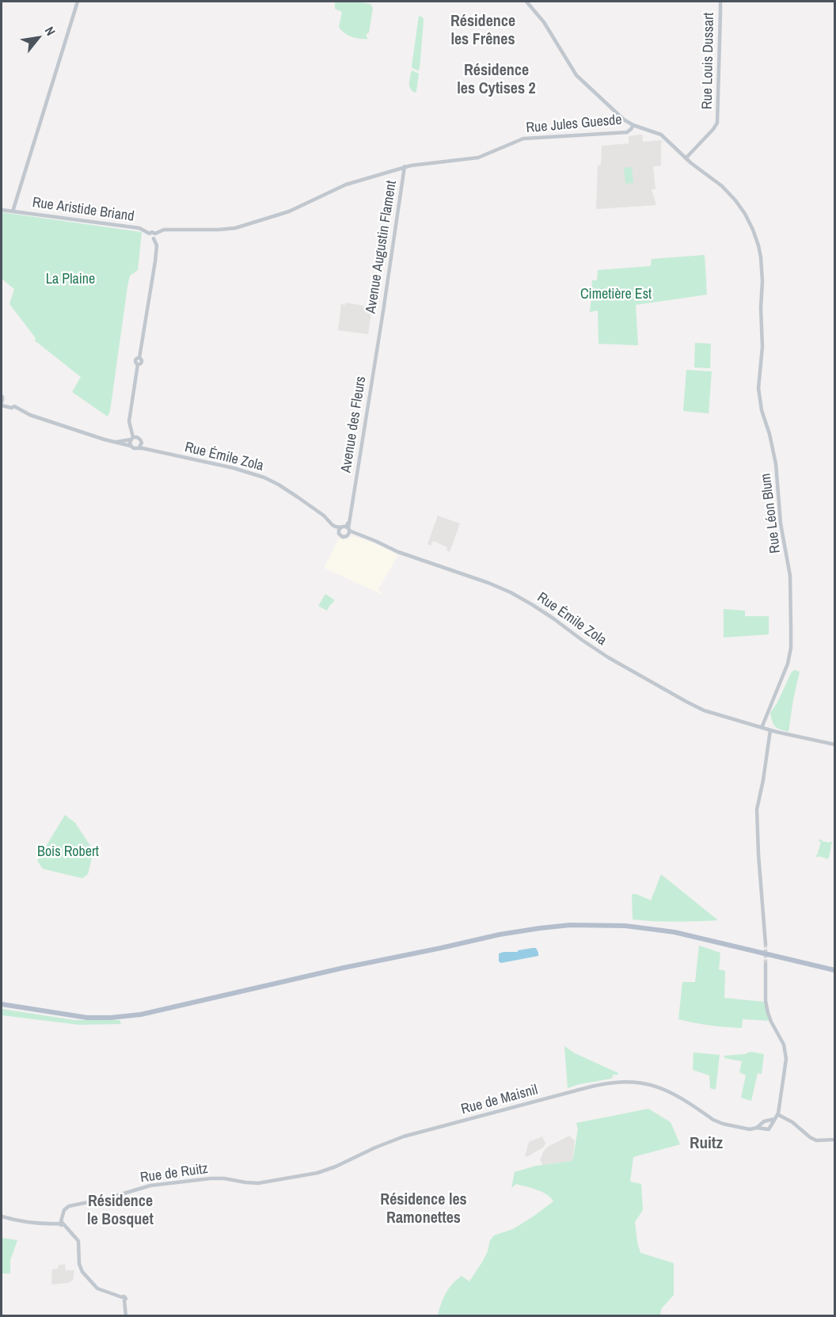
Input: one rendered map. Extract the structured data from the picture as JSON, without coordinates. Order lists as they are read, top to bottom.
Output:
{
  "streets": {
    "street": [
      "Rue Louis Dussart",
      "Rue Jules Guesde",
      "Rue Aristide Briand",
      "Avenue Augustin Flament",
      "Avenue des Fleurs",
      "Rue Émile Zola",
      "Rue Léon Blum",
      "Rue de Maisnil",
      "Rue de Ruitz"
    ]
  },
  "crossings": [
    ["Rue Louis Dussart", "Rue Léon Blum"],
    ["Rue Jules Guesde", "Rue Aristide Briand"],
    ["Rue Jules Guesde", "Avenue Augustin Flament"],
    ["Avenue Augustin Flament", "Avenue des Fleurs"],
    ["Avenue des Fleurs", "Rue Émile Zola"],
    ["Rue Émile Zola", "Rue Léon Blum"],
    ["Rue de Maisnil", "Rue de Ruitz"]
  ],
  "districts": [
    "Résidence les Frênes",
    "Résidence les Cytises 2",
    "Ruitz",
    "Résidence les Ramonettes",
    "Résidence le Bosquet"
  ],
  "parks": ["La Plaine", "Cimetière Est", "Bois Robert"],
  "north": "top right"
}
